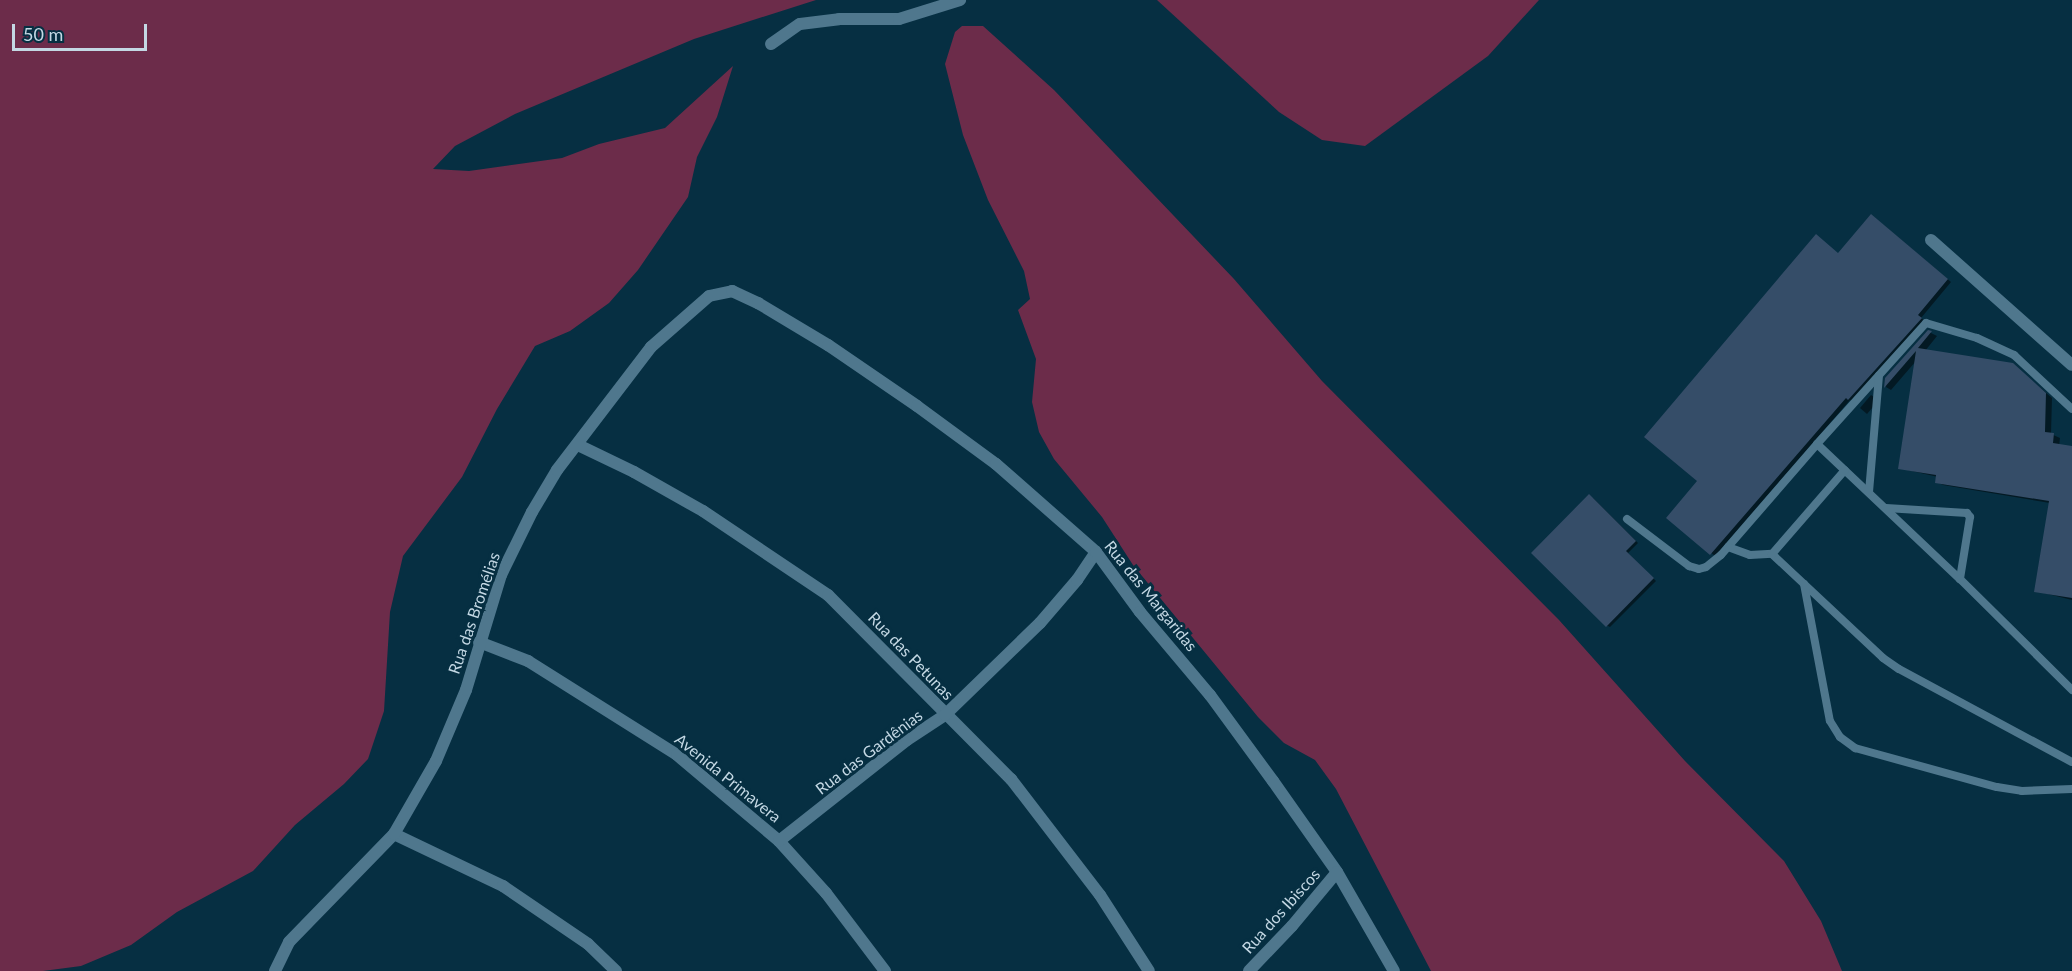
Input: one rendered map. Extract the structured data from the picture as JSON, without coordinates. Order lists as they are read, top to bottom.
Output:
{
  "streets": {
    "street": [
      "Rua das Margaridas",
      "Rua das Bromélias",
      "Rua das Petunas",
      "Rua das Gardênias",
      "Avenida Primavera",
      "Rua dos Ibiscos"
    ]
  },
  "crossings": [
    ["Rua das Margaridas", "Rua das Bromélias"],
    ["Rua das Margaridas", "Rua das Gardênias"],
    ["Rua das Margaridas", "Rua dos Ibiscos"],
    ["Rua das Bromélias", "Rua das Petunas"],
    ["Rua das Bromélias", "Avenida Primavera"],
    ["Rua das Petunas", "Rua das Gardênias"],
    ["Rua das Gardênias", "Avenida Primavera"]
  ],
  "scale_bar": "50 m"
}
